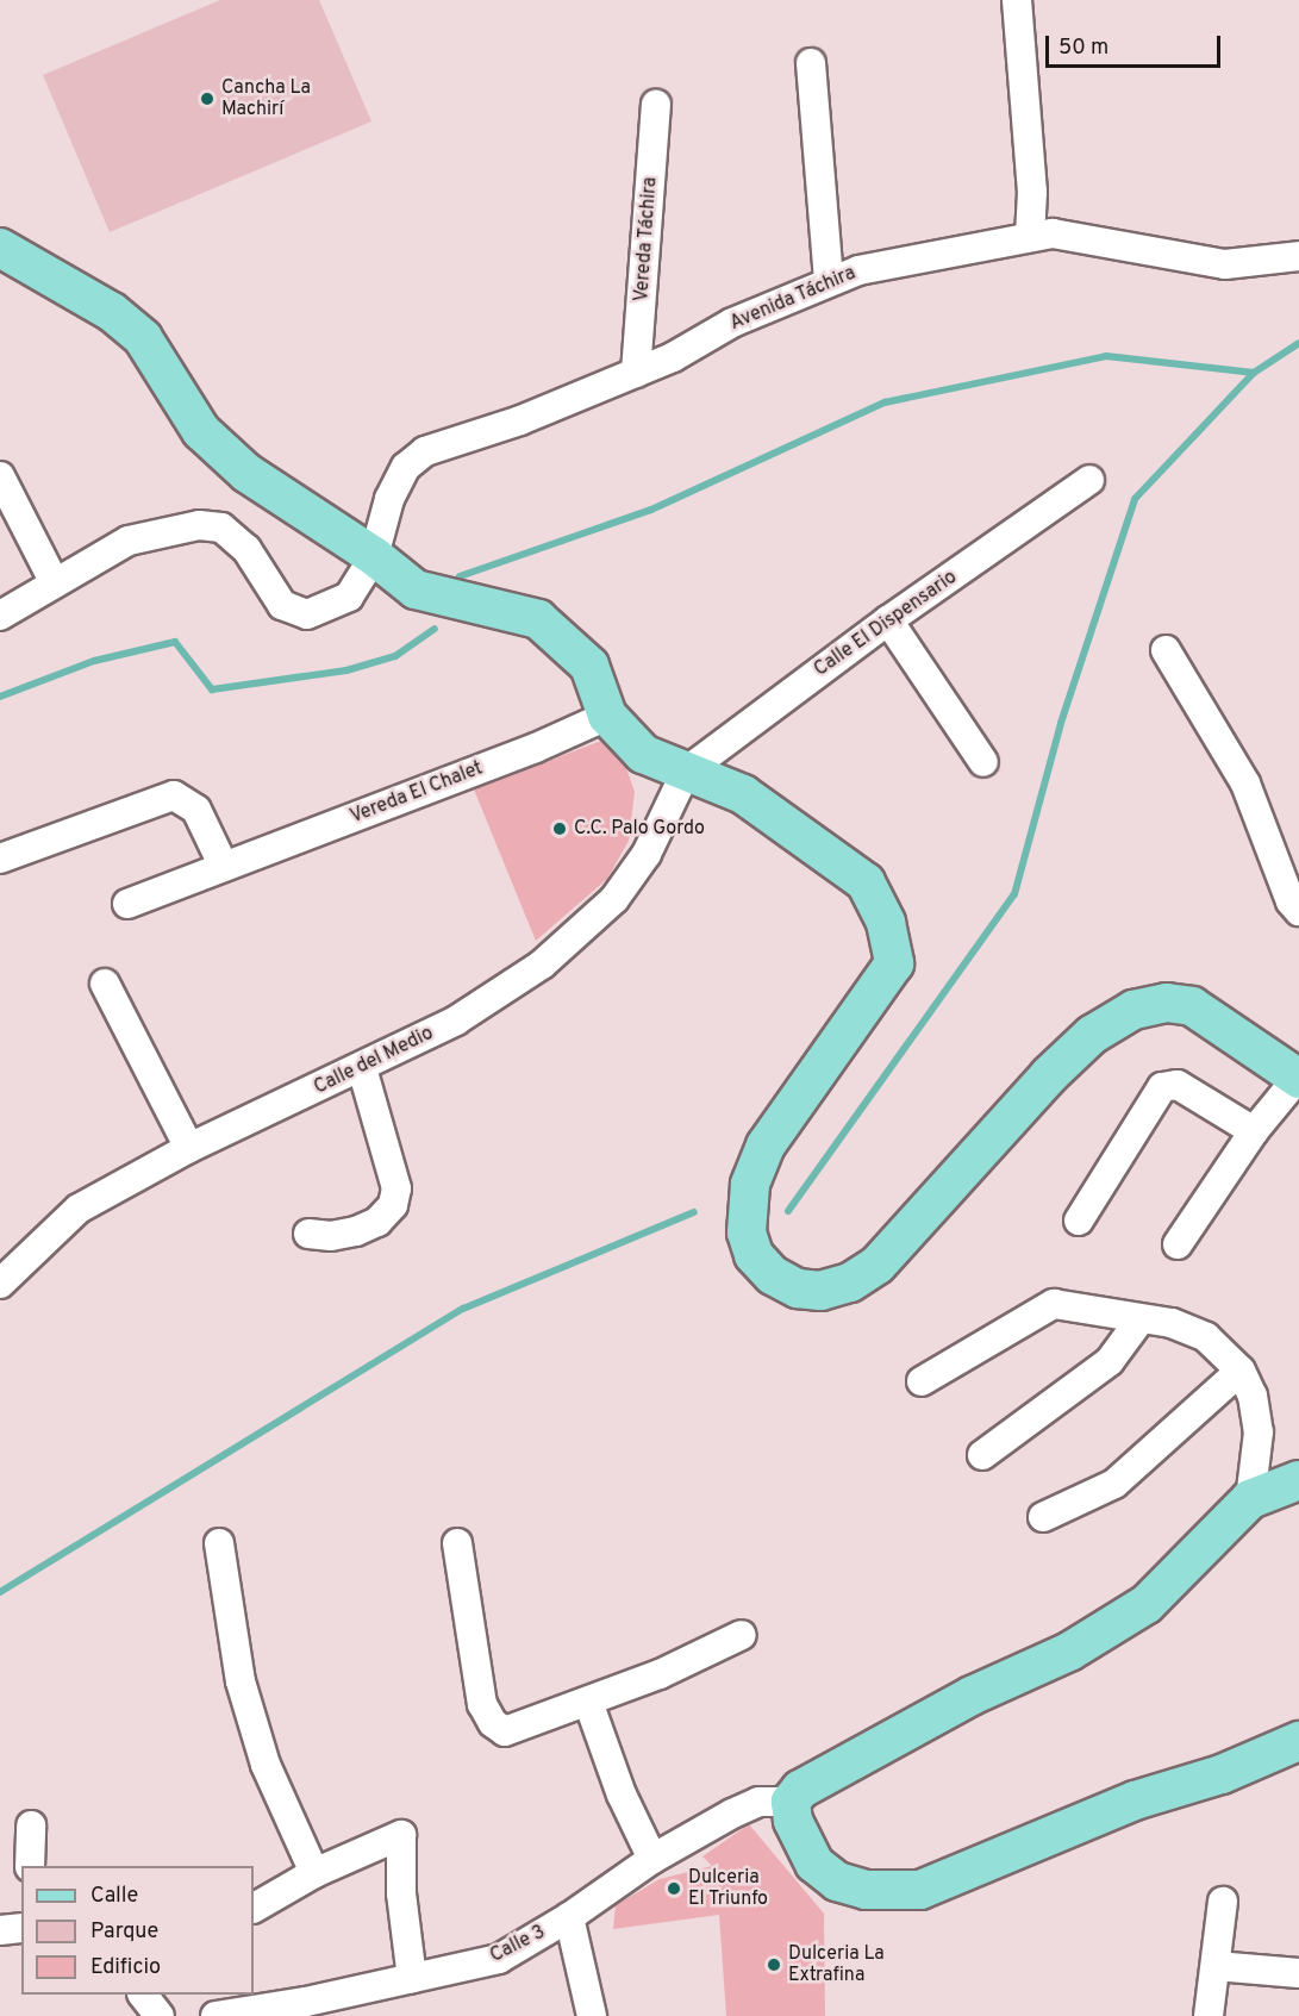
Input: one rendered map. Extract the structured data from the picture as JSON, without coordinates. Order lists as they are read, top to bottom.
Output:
{
  "streets": {
    "street": [
      "Vereda Táchira",
      "Avenida Táchira",
      "Calle El Dispensario",
      "Vereda El Chalet",
      "Calle del Medio",
      "Calle 3"
    ]
  },
  "crossings": [
    ["Vereda Táchira", "Avenida Táchira"],
    ["Calle El Dispensario", "Calle del Medio"]
  ],
  "places": [
    "Cancha La Machirí",
    "C.C. Palo Gordo",
    "Dulceria El Triunfo",
    "Dulceria La Extrafina"
  ],
  "legend": ["Calle", "Parque", "Edificio"],
  "scale_bar": "50 m"
}
